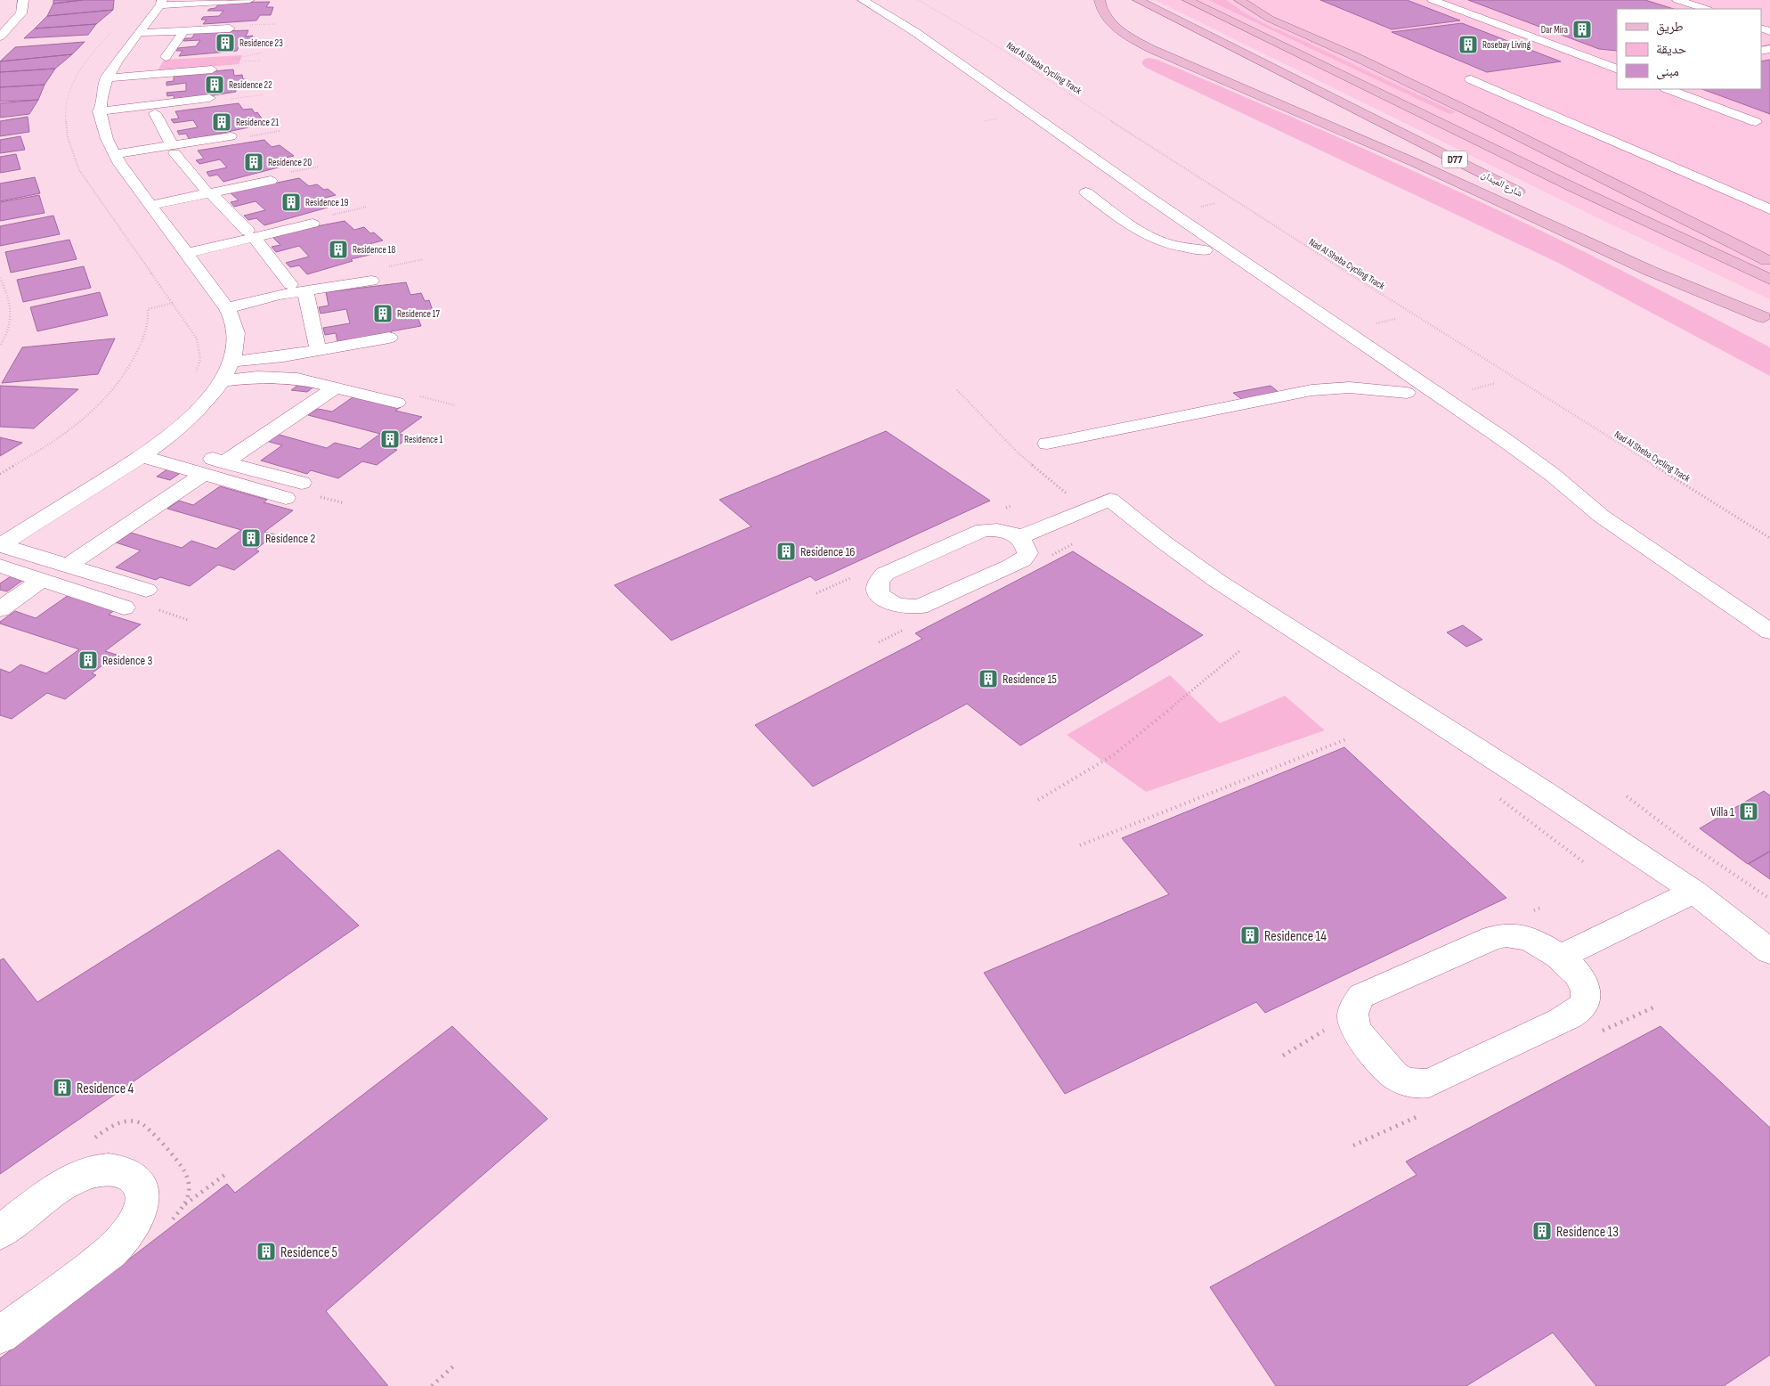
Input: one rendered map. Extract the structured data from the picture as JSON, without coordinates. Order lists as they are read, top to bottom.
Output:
{
  "streets": {
    "main road": ["D77", "شارع الميدان"],
    "path": ["Nad Al Sheba Cycling Track"]
  },
  "places": {
    "building": [
      "Dar Mira",
      "Residence 23",
      "Rosebay Living",
      "Residence 22",
      "Residence 21",
      "Residence 20",
      "Residence 19",
      "Residence 18",
      "Residence 17",
      "Residence 1",
      "Residence 2",
      "Residence 16",
      "Residence 3",
      "Residence 15",
      "Villa 1",
      "Residence 14",
      "Residence 4",
      "Residence 13",
      "Residence 5"
    ]
  },
  "legend": ["طريق", "حديقة", "مبنى"]
}
